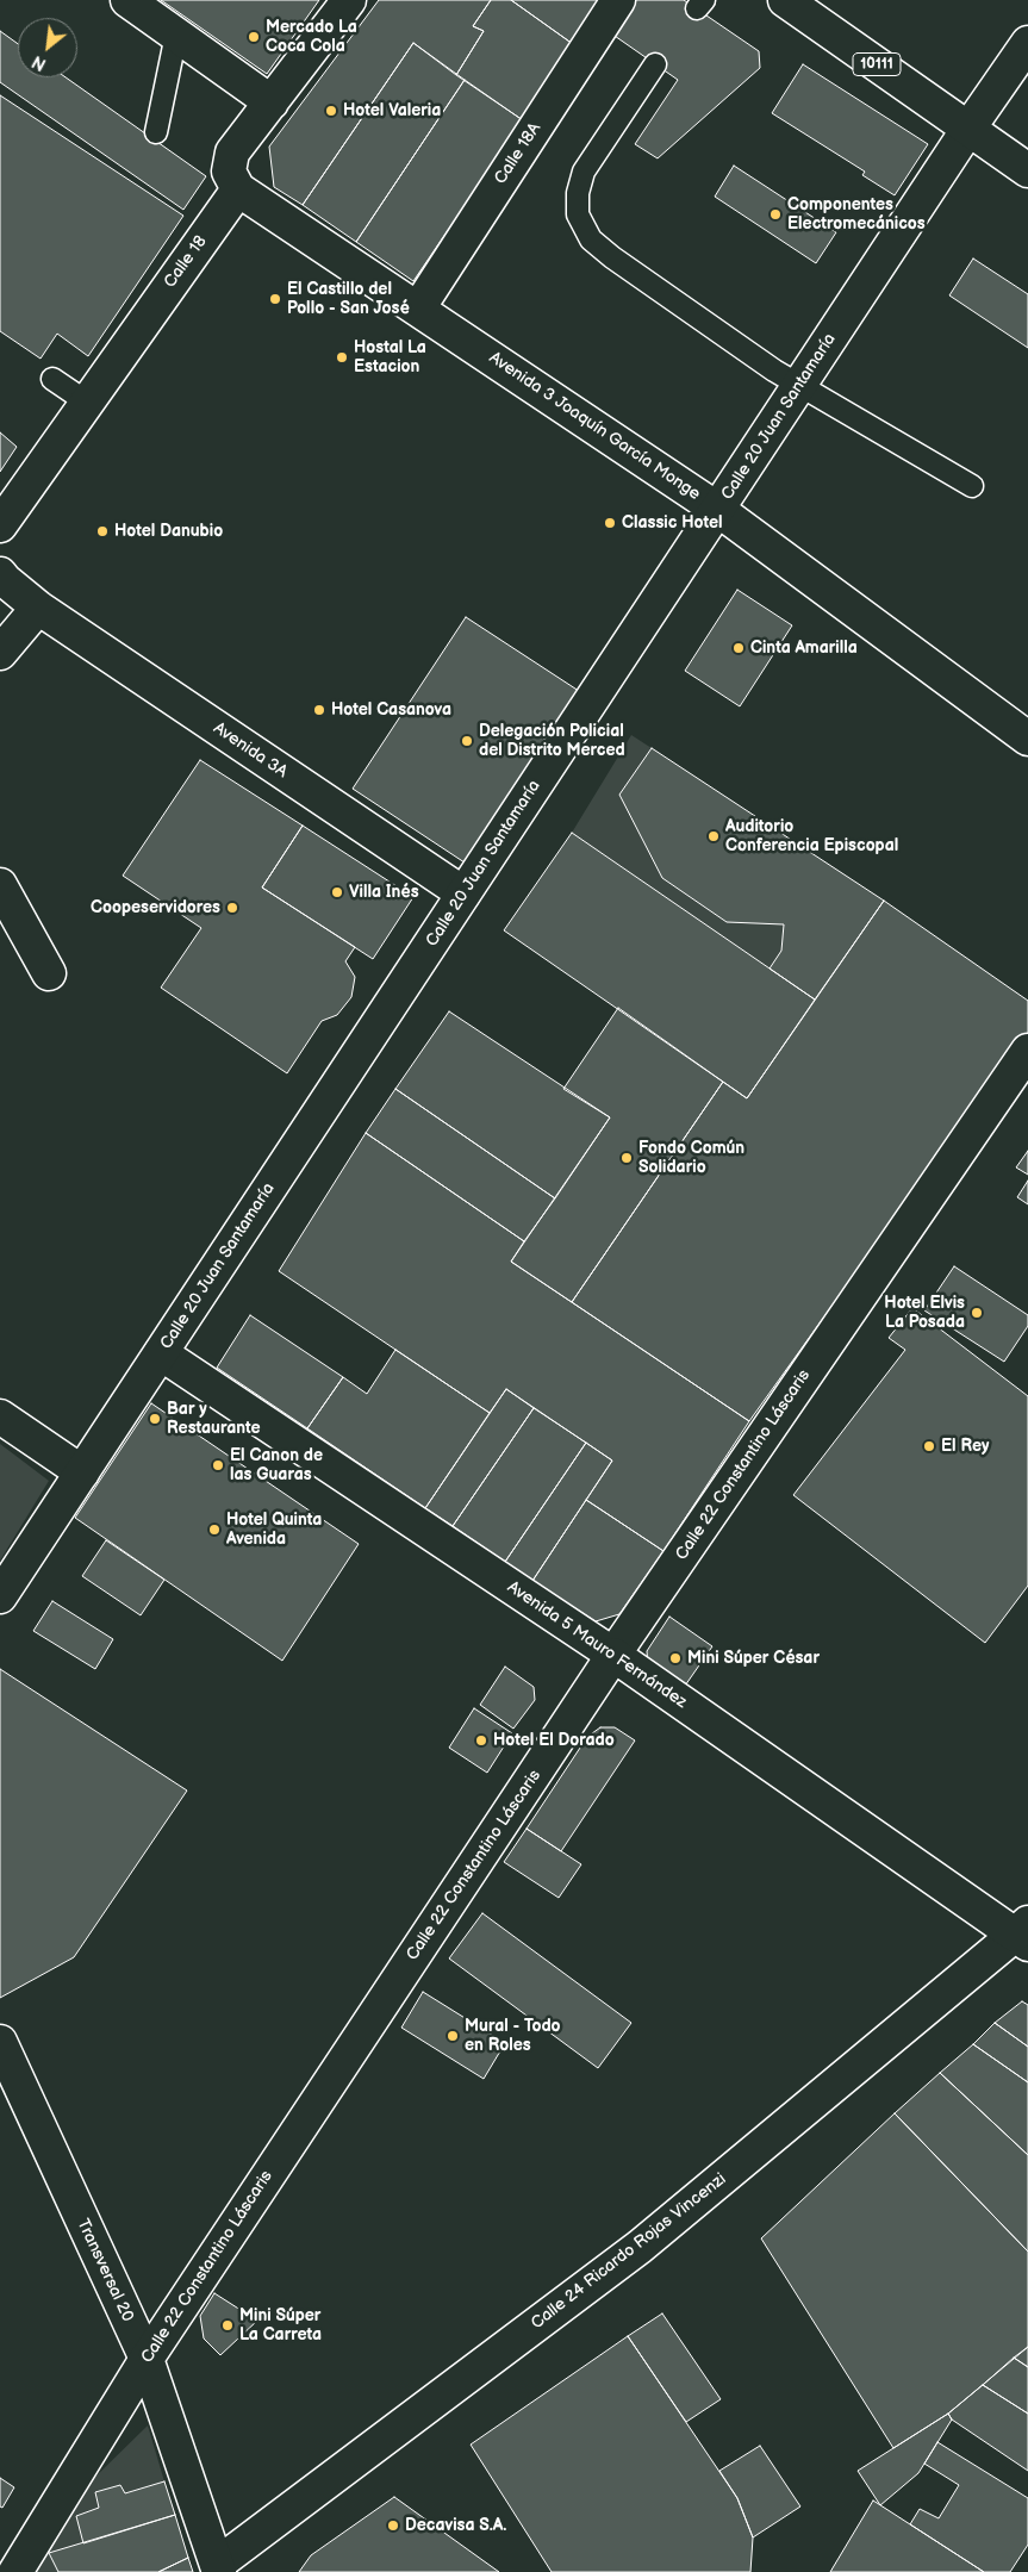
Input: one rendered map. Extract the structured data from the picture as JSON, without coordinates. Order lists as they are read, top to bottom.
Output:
{
  "streets": {
    "main road": [
      "10111",
      "Calle 18A",
      "Calle 18",
      "Calle 20 Juan Santamaría",
      "Avenida 3 Joaquín García Monge",
      "Avenida 3A",
      "Calle 22 Constantino Láscaris",
      "Avenida 5 Mauro Fernández",
      "Calle 24 Ricardo Rojas Vincenzi",
      "Transversal 20"
    ]
  },
  "crossings": [
    ["10111", "Calle 20 Juan Santamaría"],
    ["Calle 18A", "Avenida 3 Joaquín García Monge"],
    ["Calle 18", "Avenida 3 Joaquín García Monge"],
    ["Calle 20 Juan Santamaría", "Avenida 3 Joaquín García Monge"],
    ["Calle 20 Juan Santamaría", "Avenida 3A"],
    ["Calle 20 Juan Santamaría", "Avenida 5 Mauro Fernández"],
    ["Calle 22 Constantino Láscaris", "Avenida 5 Mauro Fernández"],
    ["Calle 22 Constantino Láscaris", "Transversal 20"],
    ["Avenida 5 Mauro Fernández", "Calle 24 Ricardo Rojas Vincenzi"],
    ["Calle 24 Ricardo Rojas Vincenzi", "Transversal 20"]
  ],
  "places": [
    "Mercado La Coca Cola",
    "Hotel Valeria",
    "Componentes Electromecánicos",
    "El Castillo del Pollo - San José",
    "Hostal La Estacion",
    "Classic Hotel",
    "Hotel Danubio",
    "Cinta Amarilla",
    "Hotel Casanova",
    "Delegación Policial del Distrito Merced",
    "Auditorio Conferencia Episcopal",
    "Villa Inés",
    "Coopeservidores",
    "Fondo Común Solidario",
    "Hotel Elvis La Posada",
    "Bar y Restaurante",
    "El Rey",
    "El Canon de las Guaras",
    "Hotel Quinta Avenida",
    "Mini Súper César",
    "Hotel El Dorado",
    "Mural - Todo en Roles",
    "Mini Súper La Carreta",
    "Decavisa S.A."
  ],
  "north": "bottom left"
}
